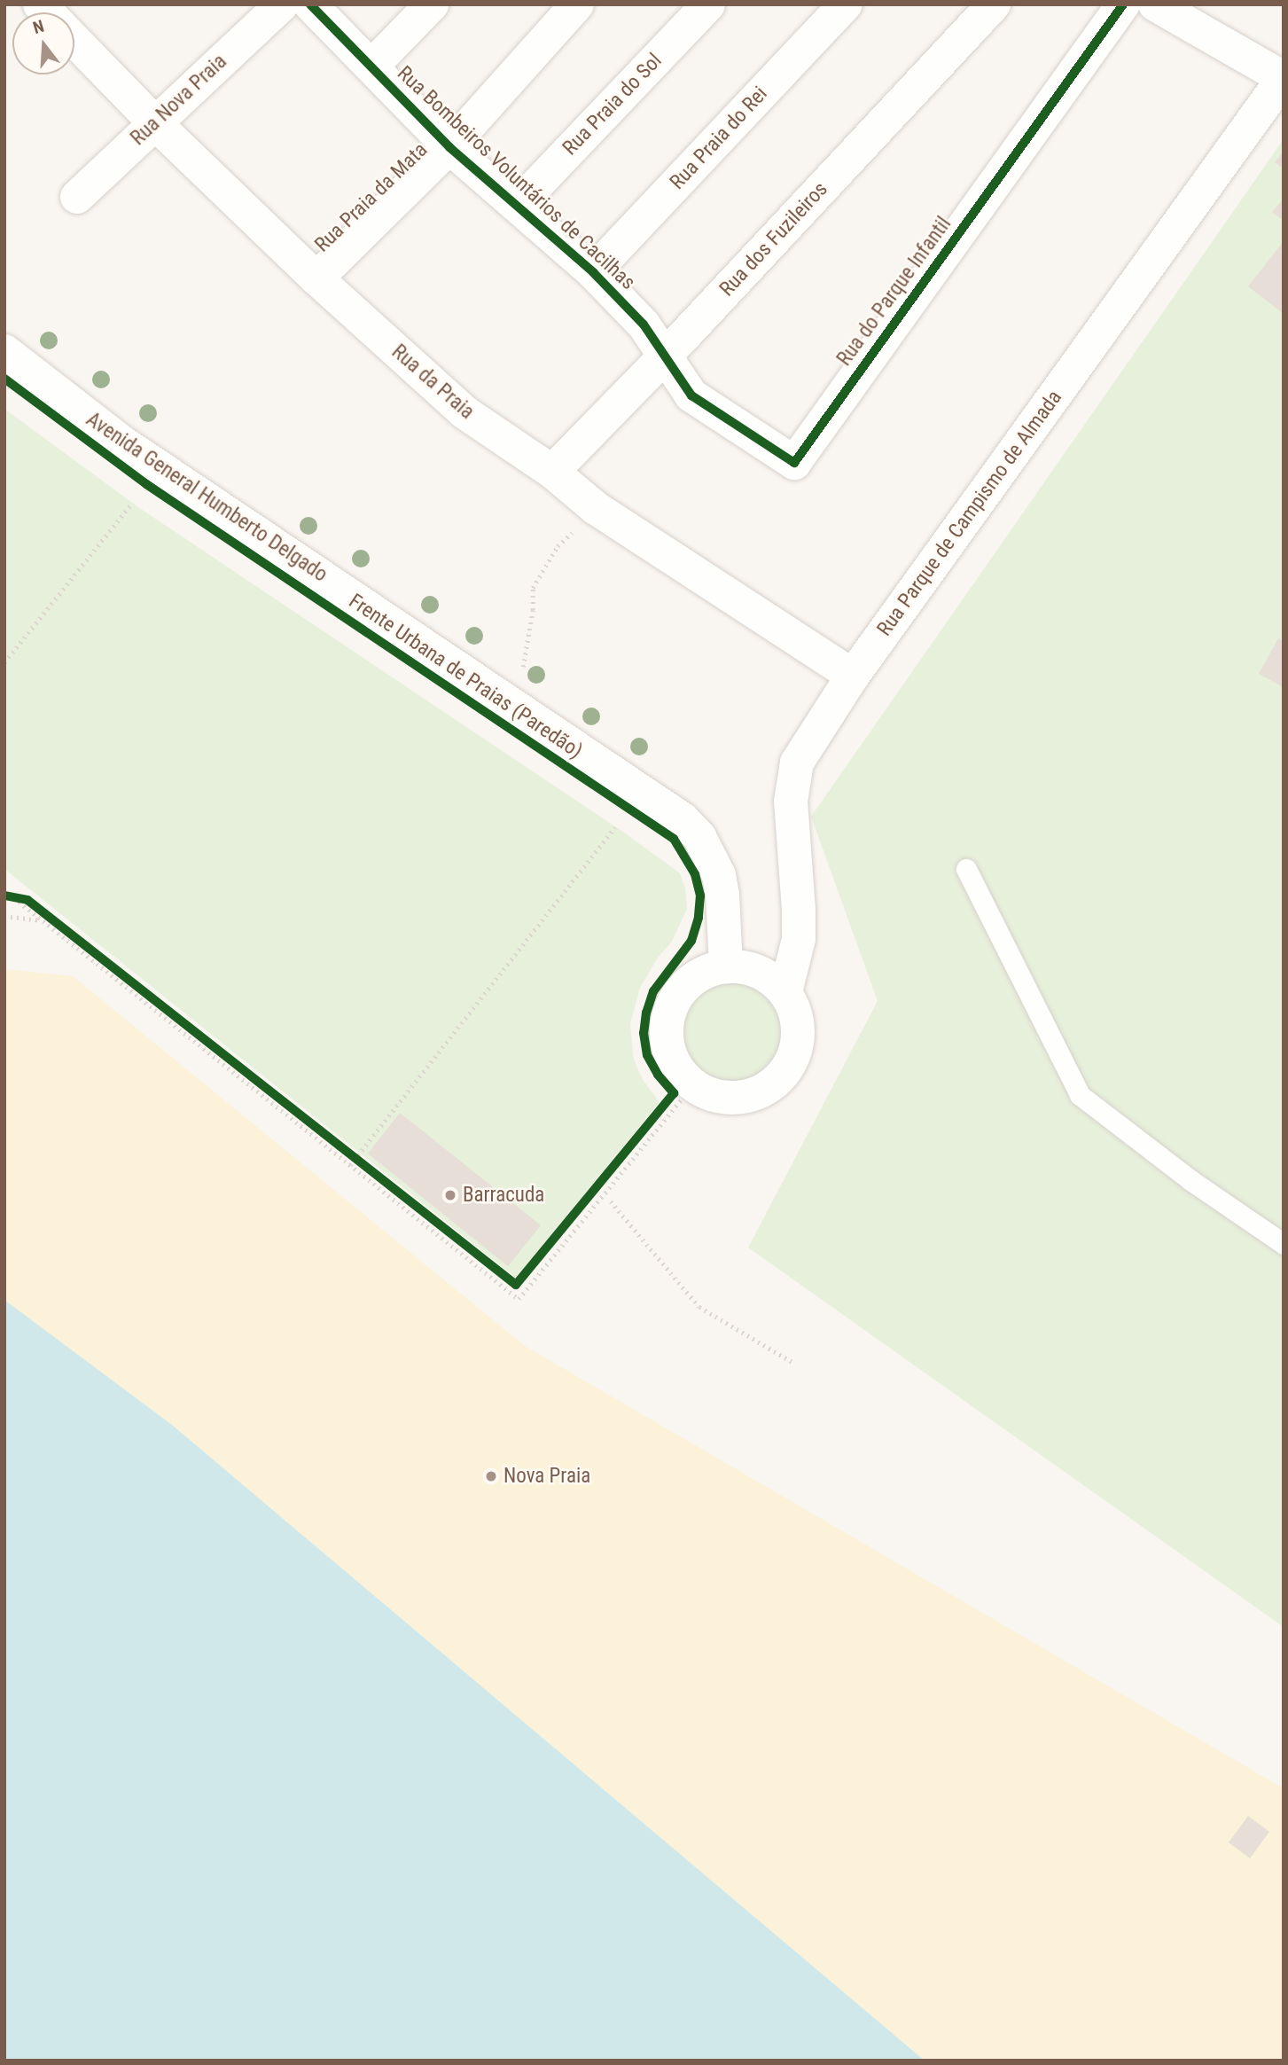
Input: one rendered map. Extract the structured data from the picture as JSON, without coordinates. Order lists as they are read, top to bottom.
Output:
{
  "streets": {
    "street": [
      "Rua Nova Praia",
      "Rua Praia do Sol",
      "Rua Praia do Rei",
      "Rua Bombeiros Voluntários de Cacilhas",
      "Rua Praia da Mata",
      "Rua dos Fuzileiros",
      "Rua do Parque Infantil",
      "Rua da Praia",
      "Avenida General Humberto Delgado",
      "Rua Parque de Campismo de Almada"
    ],
    "cycle path": ["Frente Urbana de Praias (Paredão)"]
  },
  "crossings": [
    ["Rua Nova Praia", "Rua da Praia"],
    ["Rua Praia do Sol", "Rua Bombeiros Voluntários de Cacilhas"],
    ["Rua Praia do Rei", "Rua Bombeiros Voluntários de Cacilhas"],
    ["Rua Bombeiros Voluntários de Cacilhas", "Rua Praia da Mata"],
    ["Rua Bombeiros Voluntários de Cacilhas", "Rua dos Fuzileiros"],
    ["Rua Bombeiros Voluntários de Cacilhas", "Rua do Parque Infantil"],
    ["Rua Praia da Mata", "Rua da Praia"],
    ["Rua dos Fuzileiros", "Rua do Parque Infantil"],
    ["Rua dos Fuzileiros", "Rua da Praia"],
    ["Rua da Praia", "Rua Parque de Campismo de Almada"],
    ["Avenida General Humberto Delgado", "Rua Parque de Campismo de Almada"]
  ],
  "places": ["Barracuda", "Nova Praia"],
  "north": "top"
}
